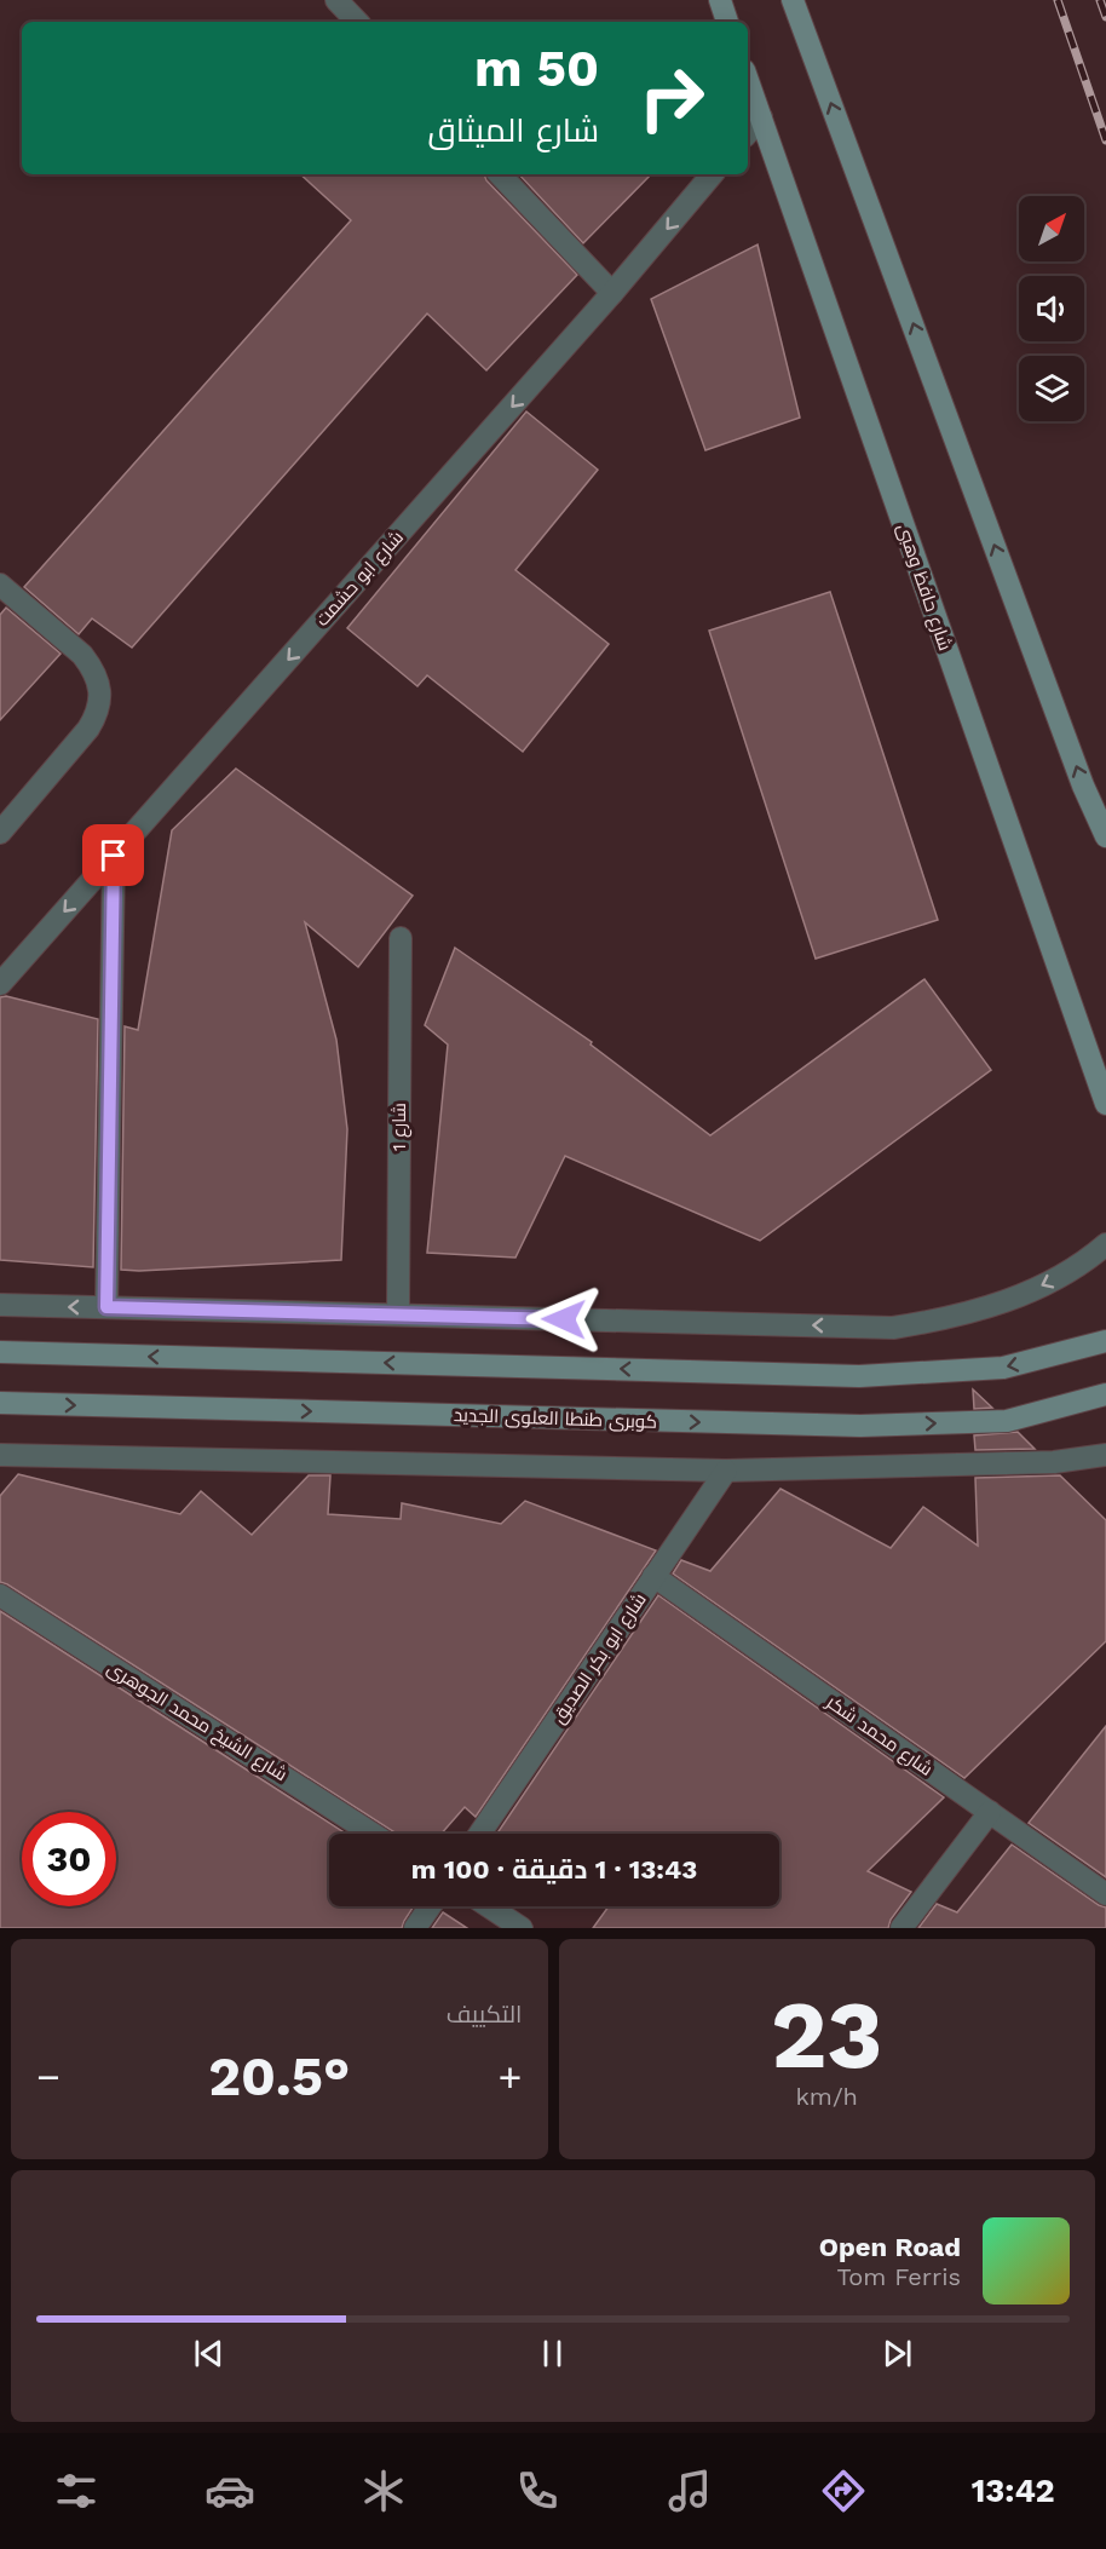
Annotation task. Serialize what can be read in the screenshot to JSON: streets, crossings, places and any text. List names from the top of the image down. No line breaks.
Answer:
{"streets":{"main road":["شارع حافظ وهبى","كوبرى طنطا العلوى الجديد"],"street":["شارع ابو حشمت","شارع 1","شارع ابو بكر الصديق","شارع الشيخ محمد الجوهرى","شارع محمد شكر"]},"crossings":[["شارع ابو بكر الصديق","شارع محمد شكر"]],"one_way":["شارع ابو حشمت"],"north":"top right","page":{"turn":["50 m","شارع الميثاق"],"limit":"30","trip":"13:43 · 1 دقيقة · 100 m","tile":[["23","km/h"],"التكييف"],"heat":["−","20.5°","+"],"song":["Open Road","Tom Ferris"],"tabs":"13:42"}}
